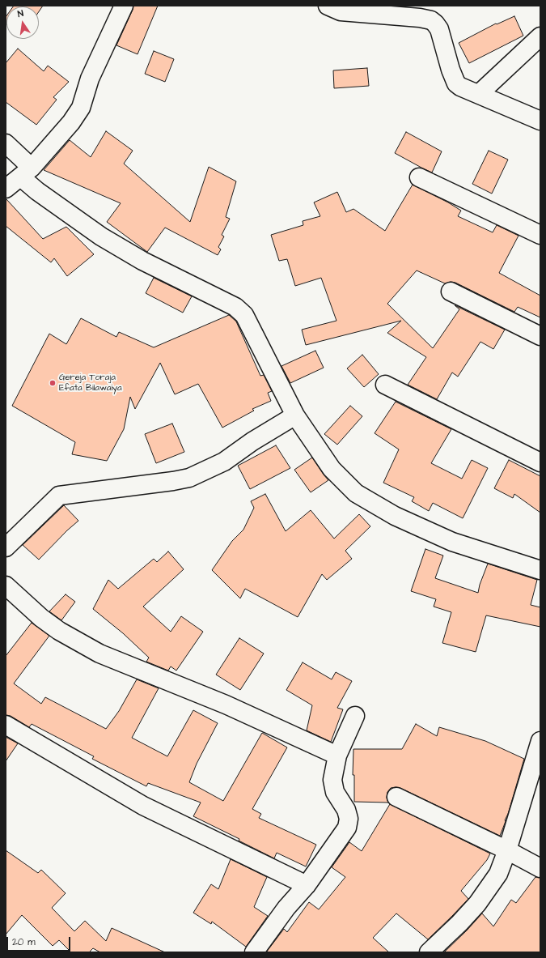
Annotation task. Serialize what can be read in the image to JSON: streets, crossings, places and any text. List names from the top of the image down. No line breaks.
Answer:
{"places":["Gereja Toraja Efata Bilawaiya"],"scale_bar":"20 m","north":"top"}
